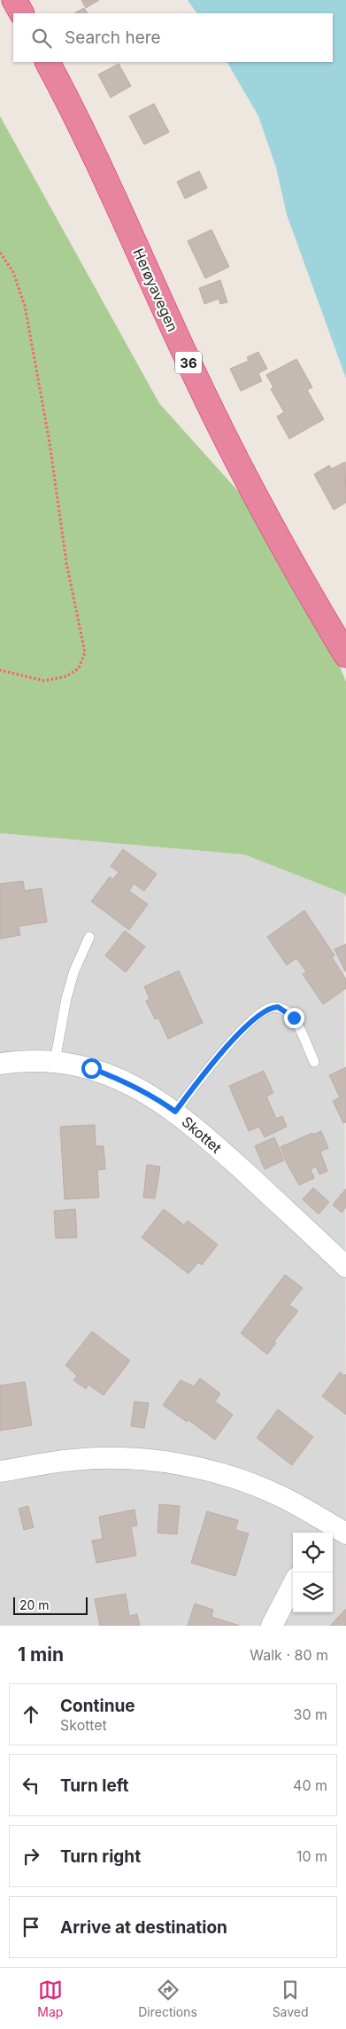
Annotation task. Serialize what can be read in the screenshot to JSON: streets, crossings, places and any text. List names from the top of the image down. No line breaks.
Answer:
{"streets":{"highway":["Herøyavegen","36"],"street":["Skottet"]},"scale_bar":"20 m","page":{"search":"Search here","scale":"20 m","heading":["1 min","Walk · 80 m"],"list":[["Continue","Skottet","30 m"],["Turn left","40 m"],["Turn right","10 m"],"Arrive at destination"],"nav":["Map","Directions","Saved"]}}
